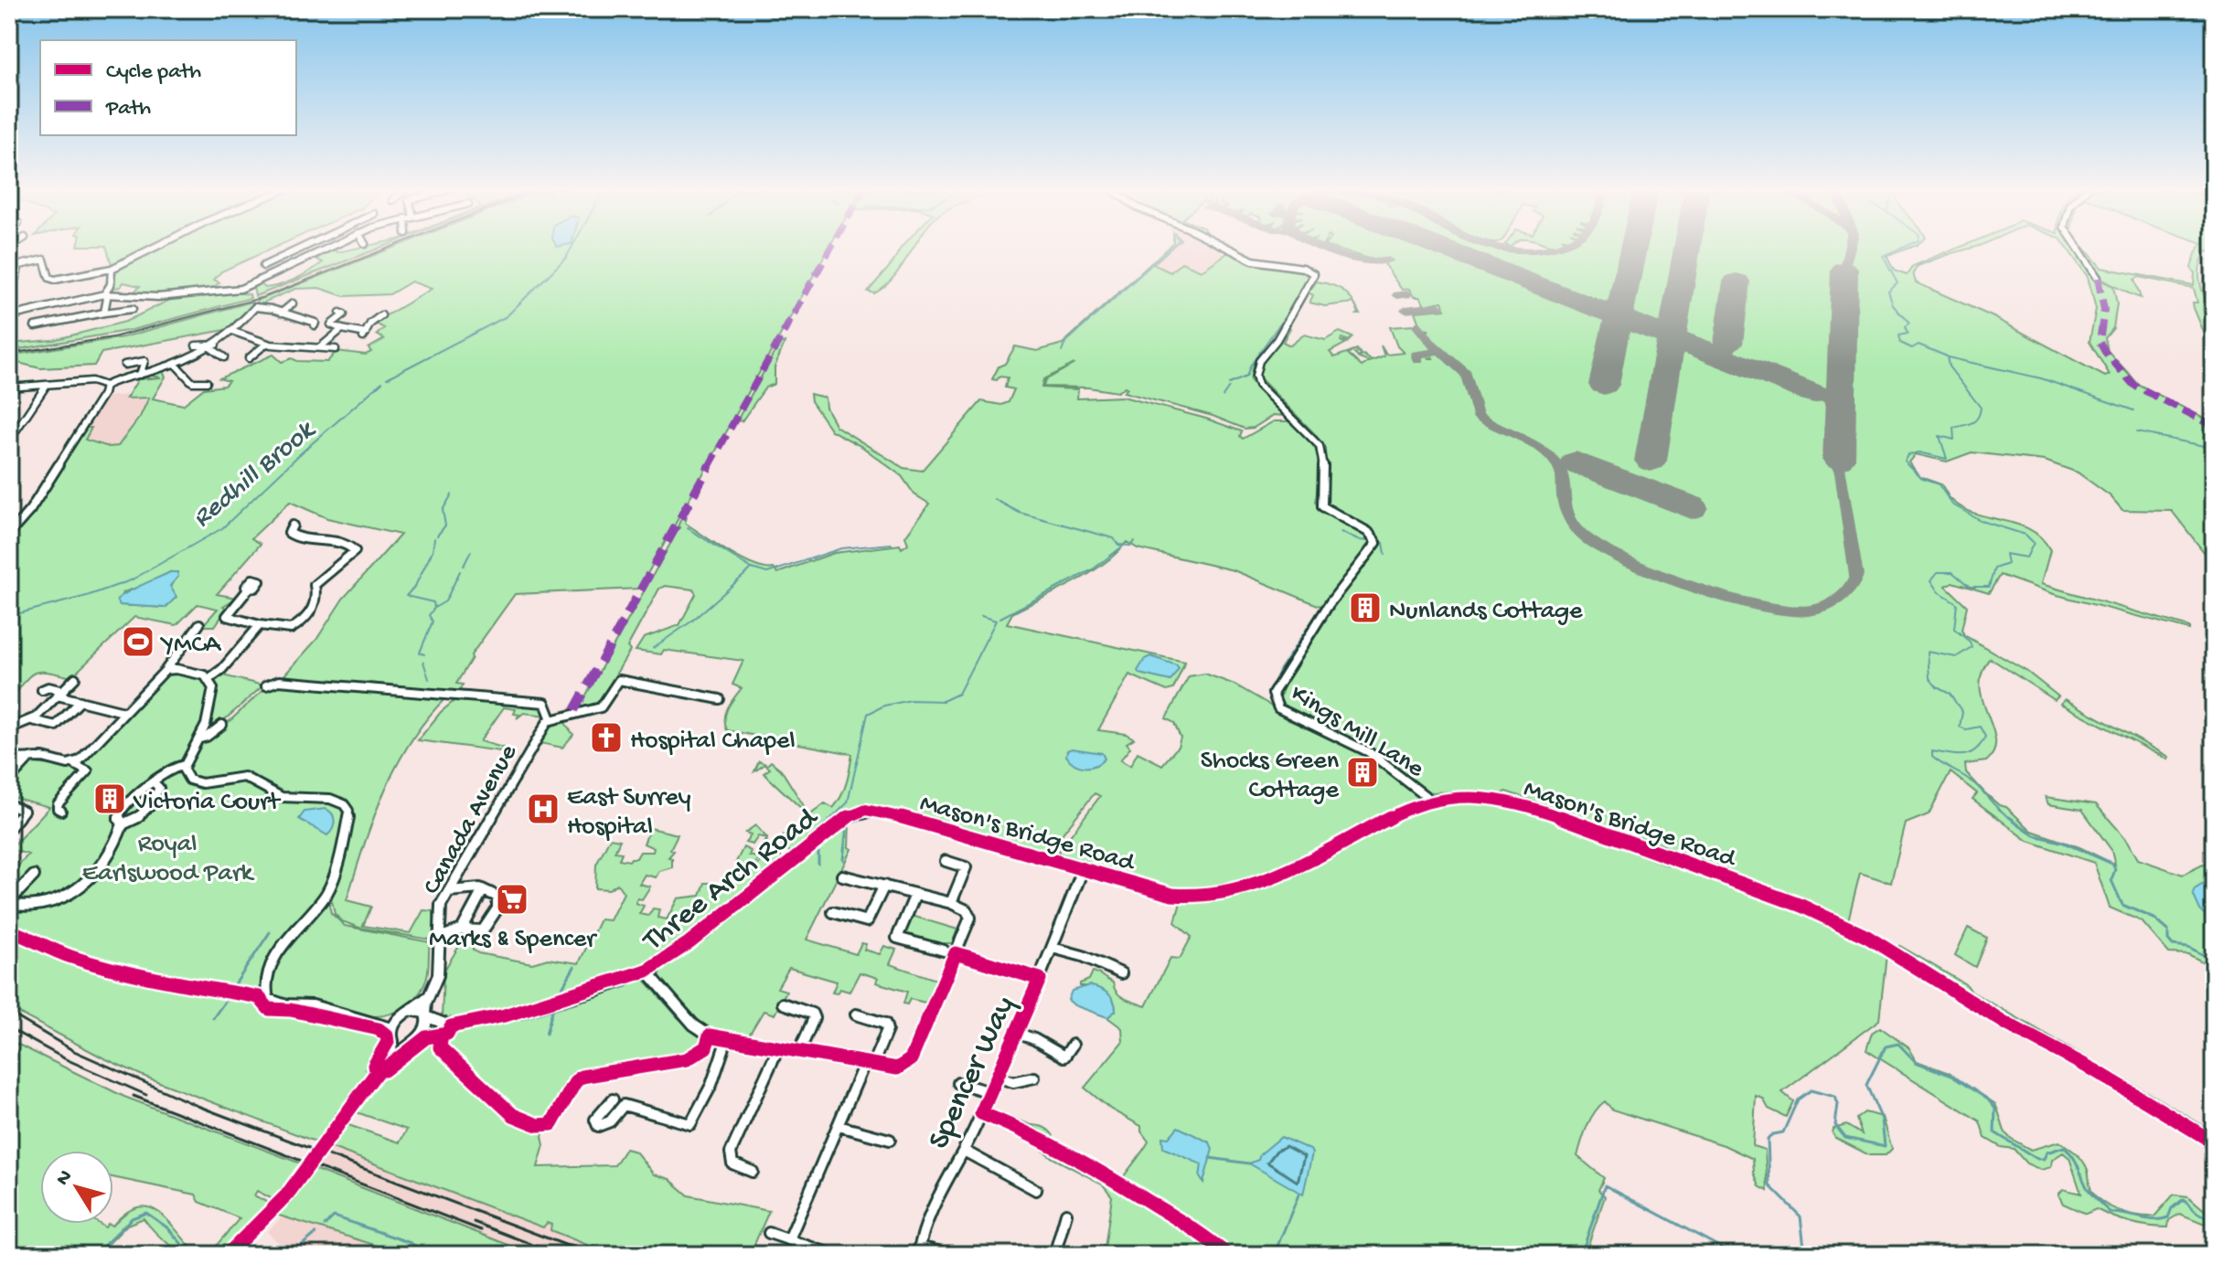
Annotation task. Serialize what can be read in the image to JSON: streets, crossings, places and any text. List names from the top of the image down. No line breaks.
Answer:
{"streets":{"street":["Kings Mill Lane","Canada Avenue","Mason's Bridge Road","Three Arch Road","Spencer Way"]},"crossings":[["Kings Mill Lane","Mason's Bridge Road"],["Canada Avenue","Three Arch Road"],["Mason's Bridge Road","Three Arch Road"],["Mason's Bridge Road","Spencer Way"]],"water":["Redhill Brook"],"parks":["Royal Earlswood Park"],"places":{"building":["Nunlands Cottage","Shocks Green Cottage","Victoria Court"],"sports":["YMCA"],"church":["Hospital Chapel"],"hospital":["East Surrey Hospital"],"supermarket":["Marks & Spencer"]},"legend":["Cycle path","Path"],"north":"top left"}
